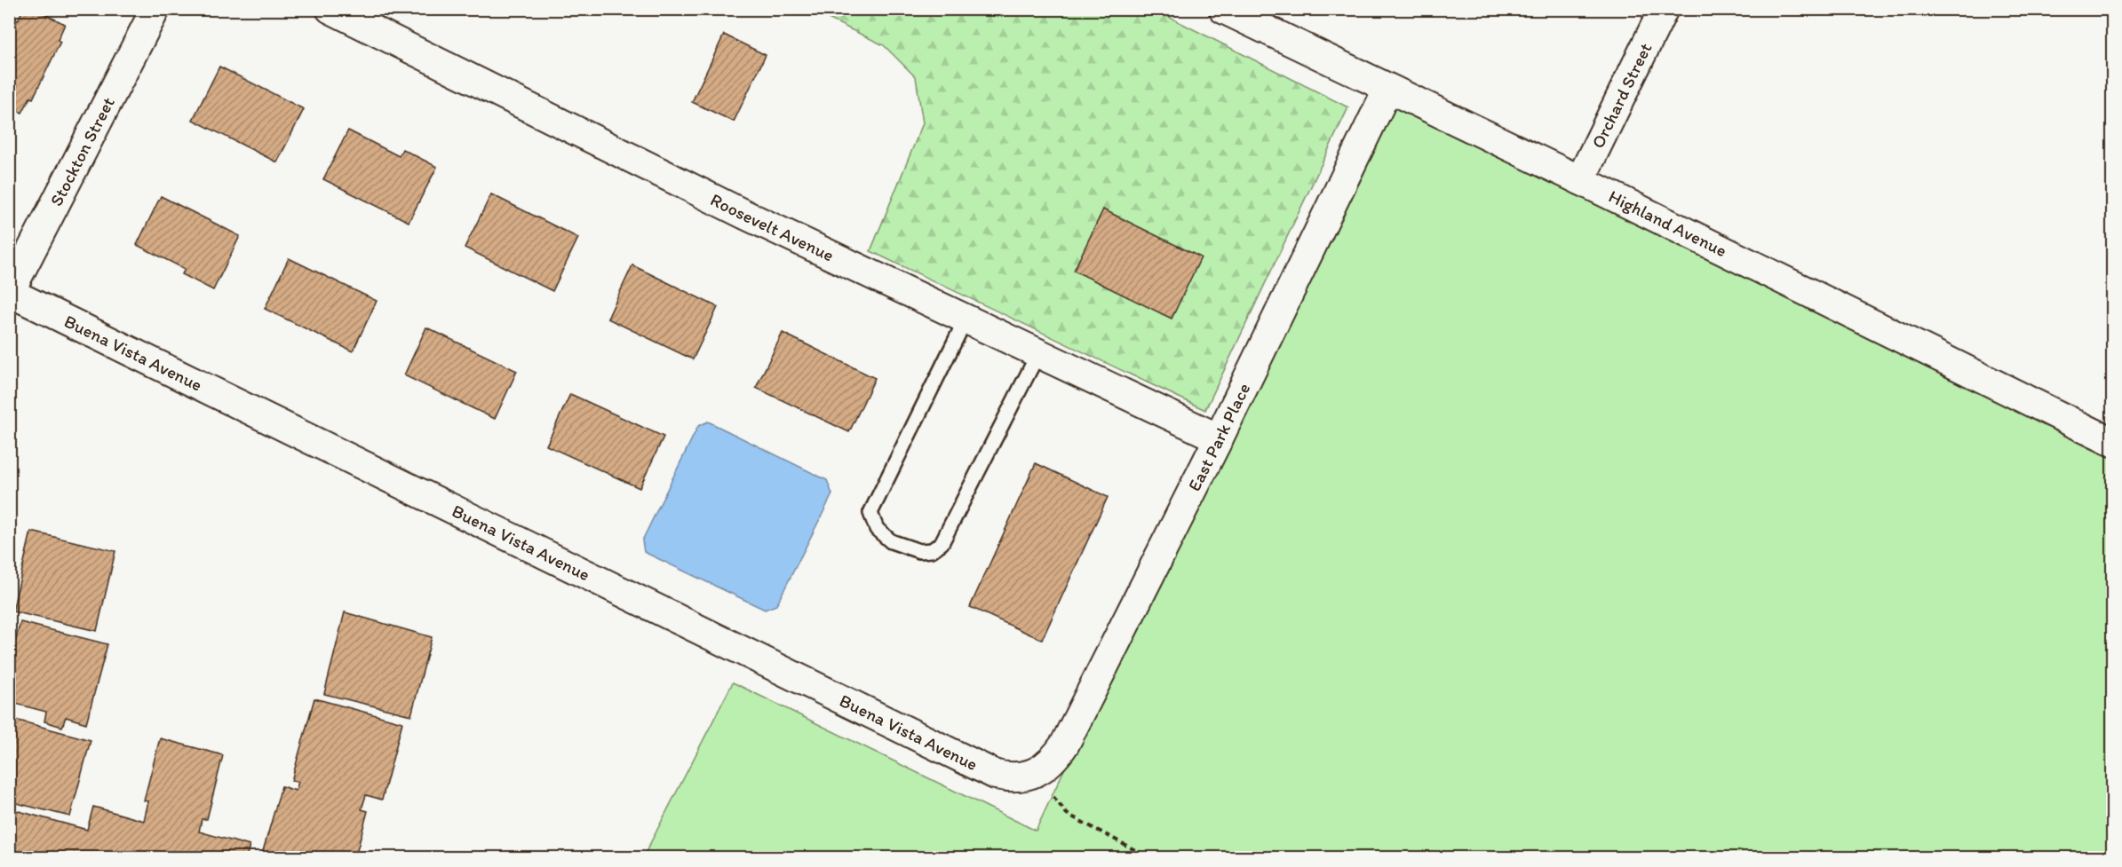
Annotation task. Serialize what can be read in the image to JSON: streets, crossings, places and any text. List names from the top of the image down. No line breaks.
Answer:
{"streets":{"street":["Orchard Street","Stockton Street","Highland Avenue","Roosevelt Avenue","Buena Vista Avenue","East Park Place"]},"crossings":[["Orchard Street","Highland Avenue"],["Stockton Street","Buena Vista Avenue"],["Highland Avenue","East Park Place"],["Roosevelt Avenue","East Park Place"],["Buena Vista Avenue","East Park Place"]]}
